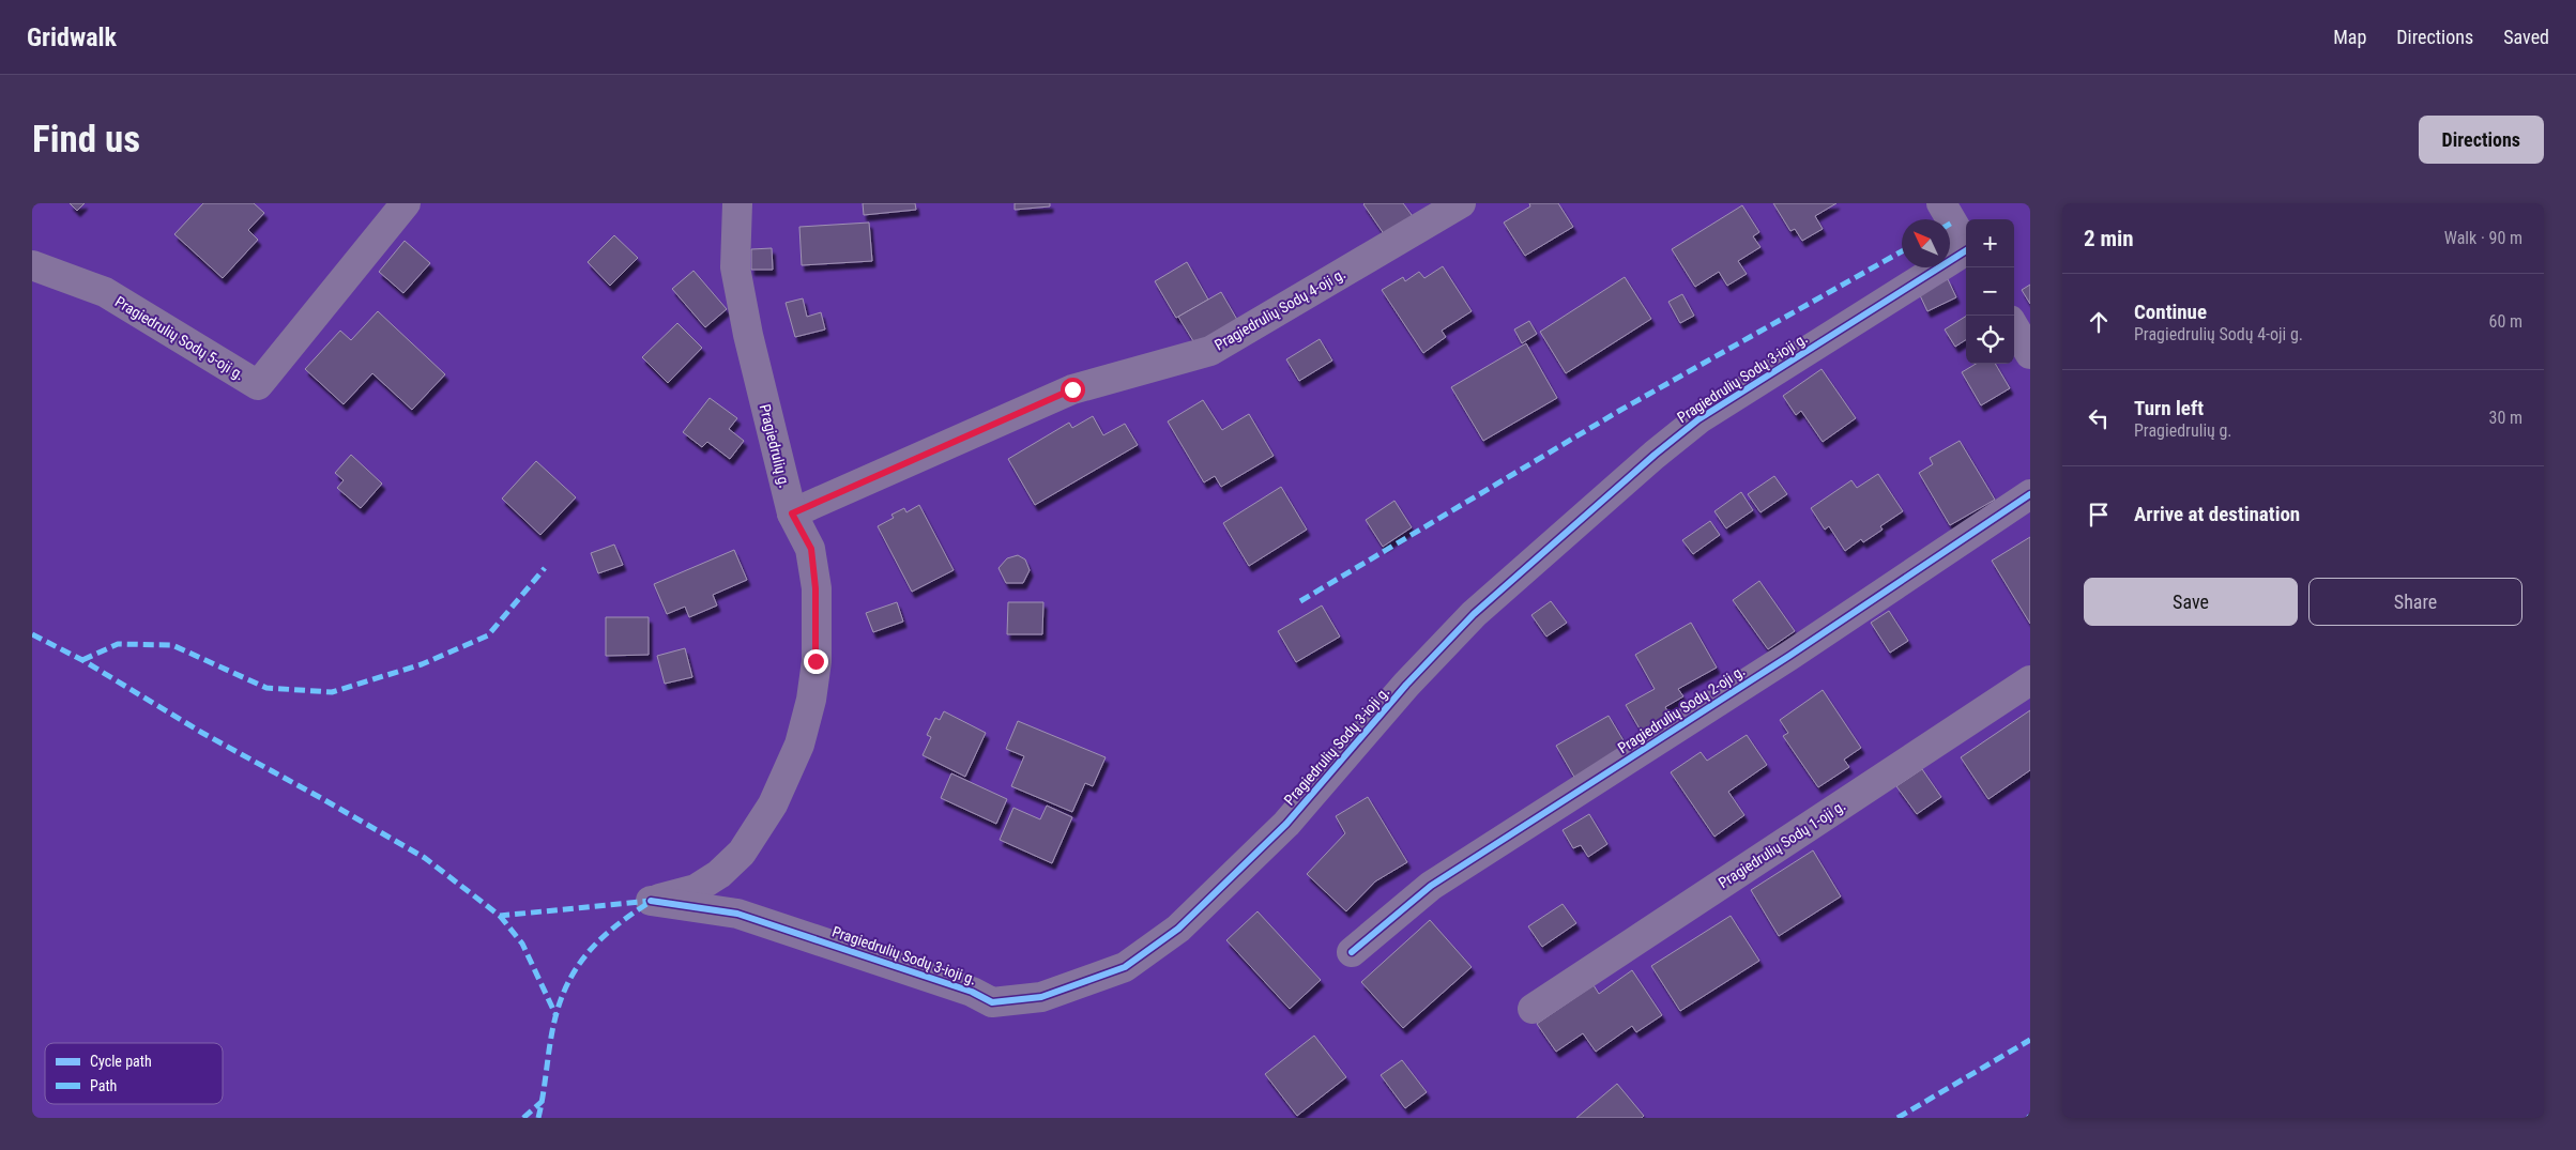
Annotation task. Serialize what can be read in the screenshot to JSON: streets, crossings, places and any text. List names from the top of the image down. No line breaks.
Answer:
{"streets":{"street":["Pragiedrulių Sodų 4-oji g.","Pragiedrulių Sodų 5-oji g.","Pragiedrulių Sodų 3-ioji g.","Pragiedrulių g.","Pragiedrulių Sodų 2-oji g.","Pragiedrulių Sodų 1-oji g."]},"crossings":[["Pragiedrulių Sodų 4-oji g.","Pragiedrulių g."],["Pragiedrulių Sodų 3-ioji g.","Pragiedrulių g."]],"legend":["Cycle path","Path"],"north":"top left","page":{"header":"Gridwalk","nav":["Map","Directions","Saved"],"buttons":["Directions",["Save","Share"]],"title":"Find us","heading":["2 min","Walk · 90 m"],"map_buttons":["+","−"],"list":[["Continue","Pragiedrulių Sodų 4-oji g.","60 m"],["Turn left","Pragiedrulių g.","30 m"],"Arrive at destination"]}}
